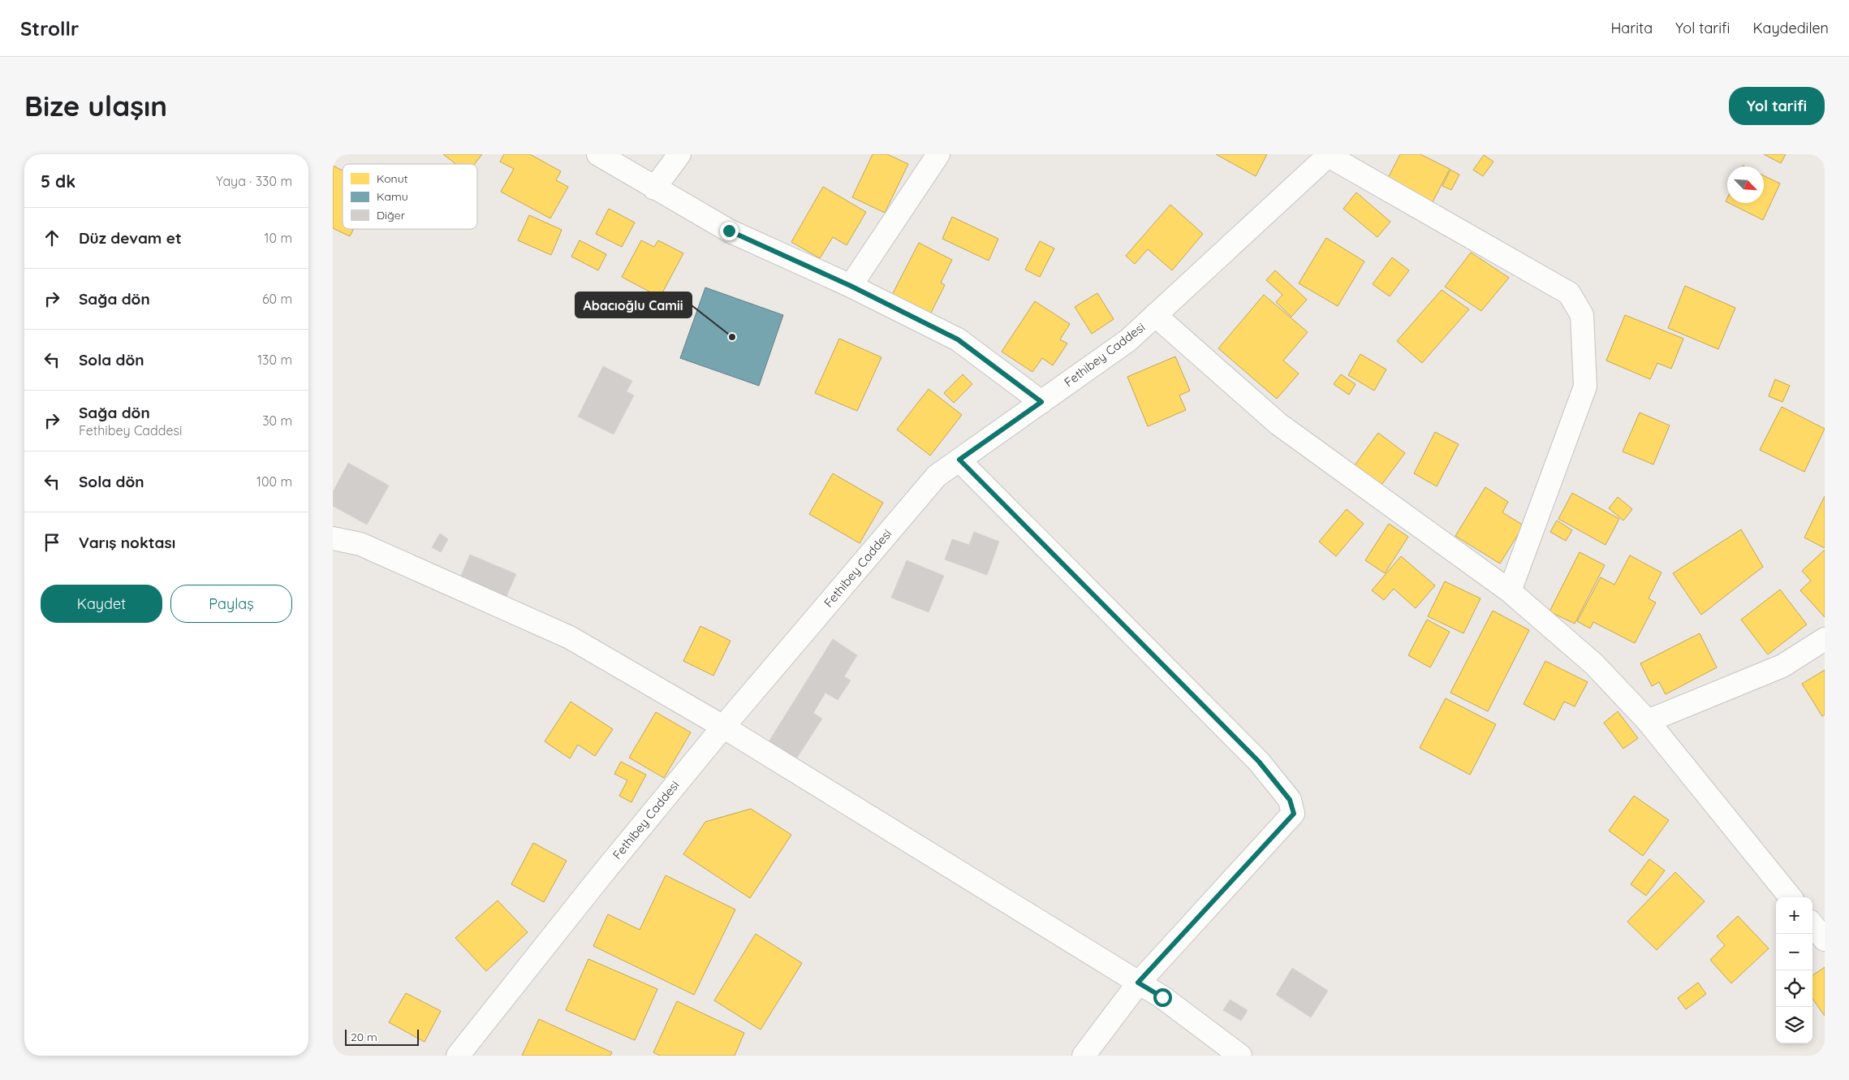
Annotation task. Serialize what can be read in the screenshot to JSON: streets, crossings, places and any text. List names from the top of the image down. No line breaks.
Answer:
{"streets":{"street":["Fethibey Caddesi"]},"places":["Abacıoğlu Camii"],"legend":["Konut","Kamu","Diğer"],"scale_bar":"20 m","north":"bottom right","page":{"header":"Strollr","nav":["Harita","Yol tarifi","Kaydedilen"],"buttons":["Yol tarifi",["Kaydet","Paylaş"]],"title":"Bize ulaşın","heading":["5 dk","Yaya · 330 m"],"list":[["Düz devam et","10 m"],["Sağa dön","60 m"],["Sola dön","130 m"],["Sağa dön","Fethibey Caddesi","30 m"],["Sola dön","100 m"],"Varış noktası"],"map_buttons":["+","−"],"scale":"20 m"}}
